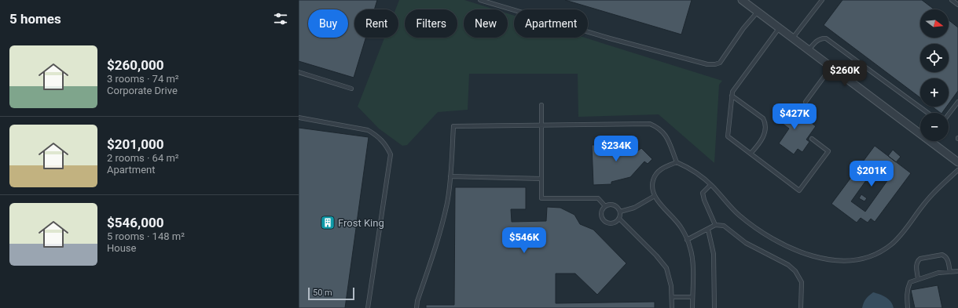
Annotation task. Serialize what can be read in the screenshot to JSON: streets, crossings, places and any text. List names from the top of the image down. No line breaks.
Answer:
{"places":{"building":["Frost King"]},"scale_bar":"50 m","north":"right","page":{"heading":"5 homes","map_buttons":["+","−"],"chip":["Buy","Rent","Filters","New","Apartment"],"list":[{"name":"$260,000","note":"3 rooms · 74 m² · Corporate Drive"},{"name":"$201,000","note":"2 rooms · 64 m² · Apartment"},{"name":"$546,000","note":"5 rooms · 148 m² · House"}],"price":["$260K","$427K","$234K","$201K","$546K"],"scale":"50 m"}}
